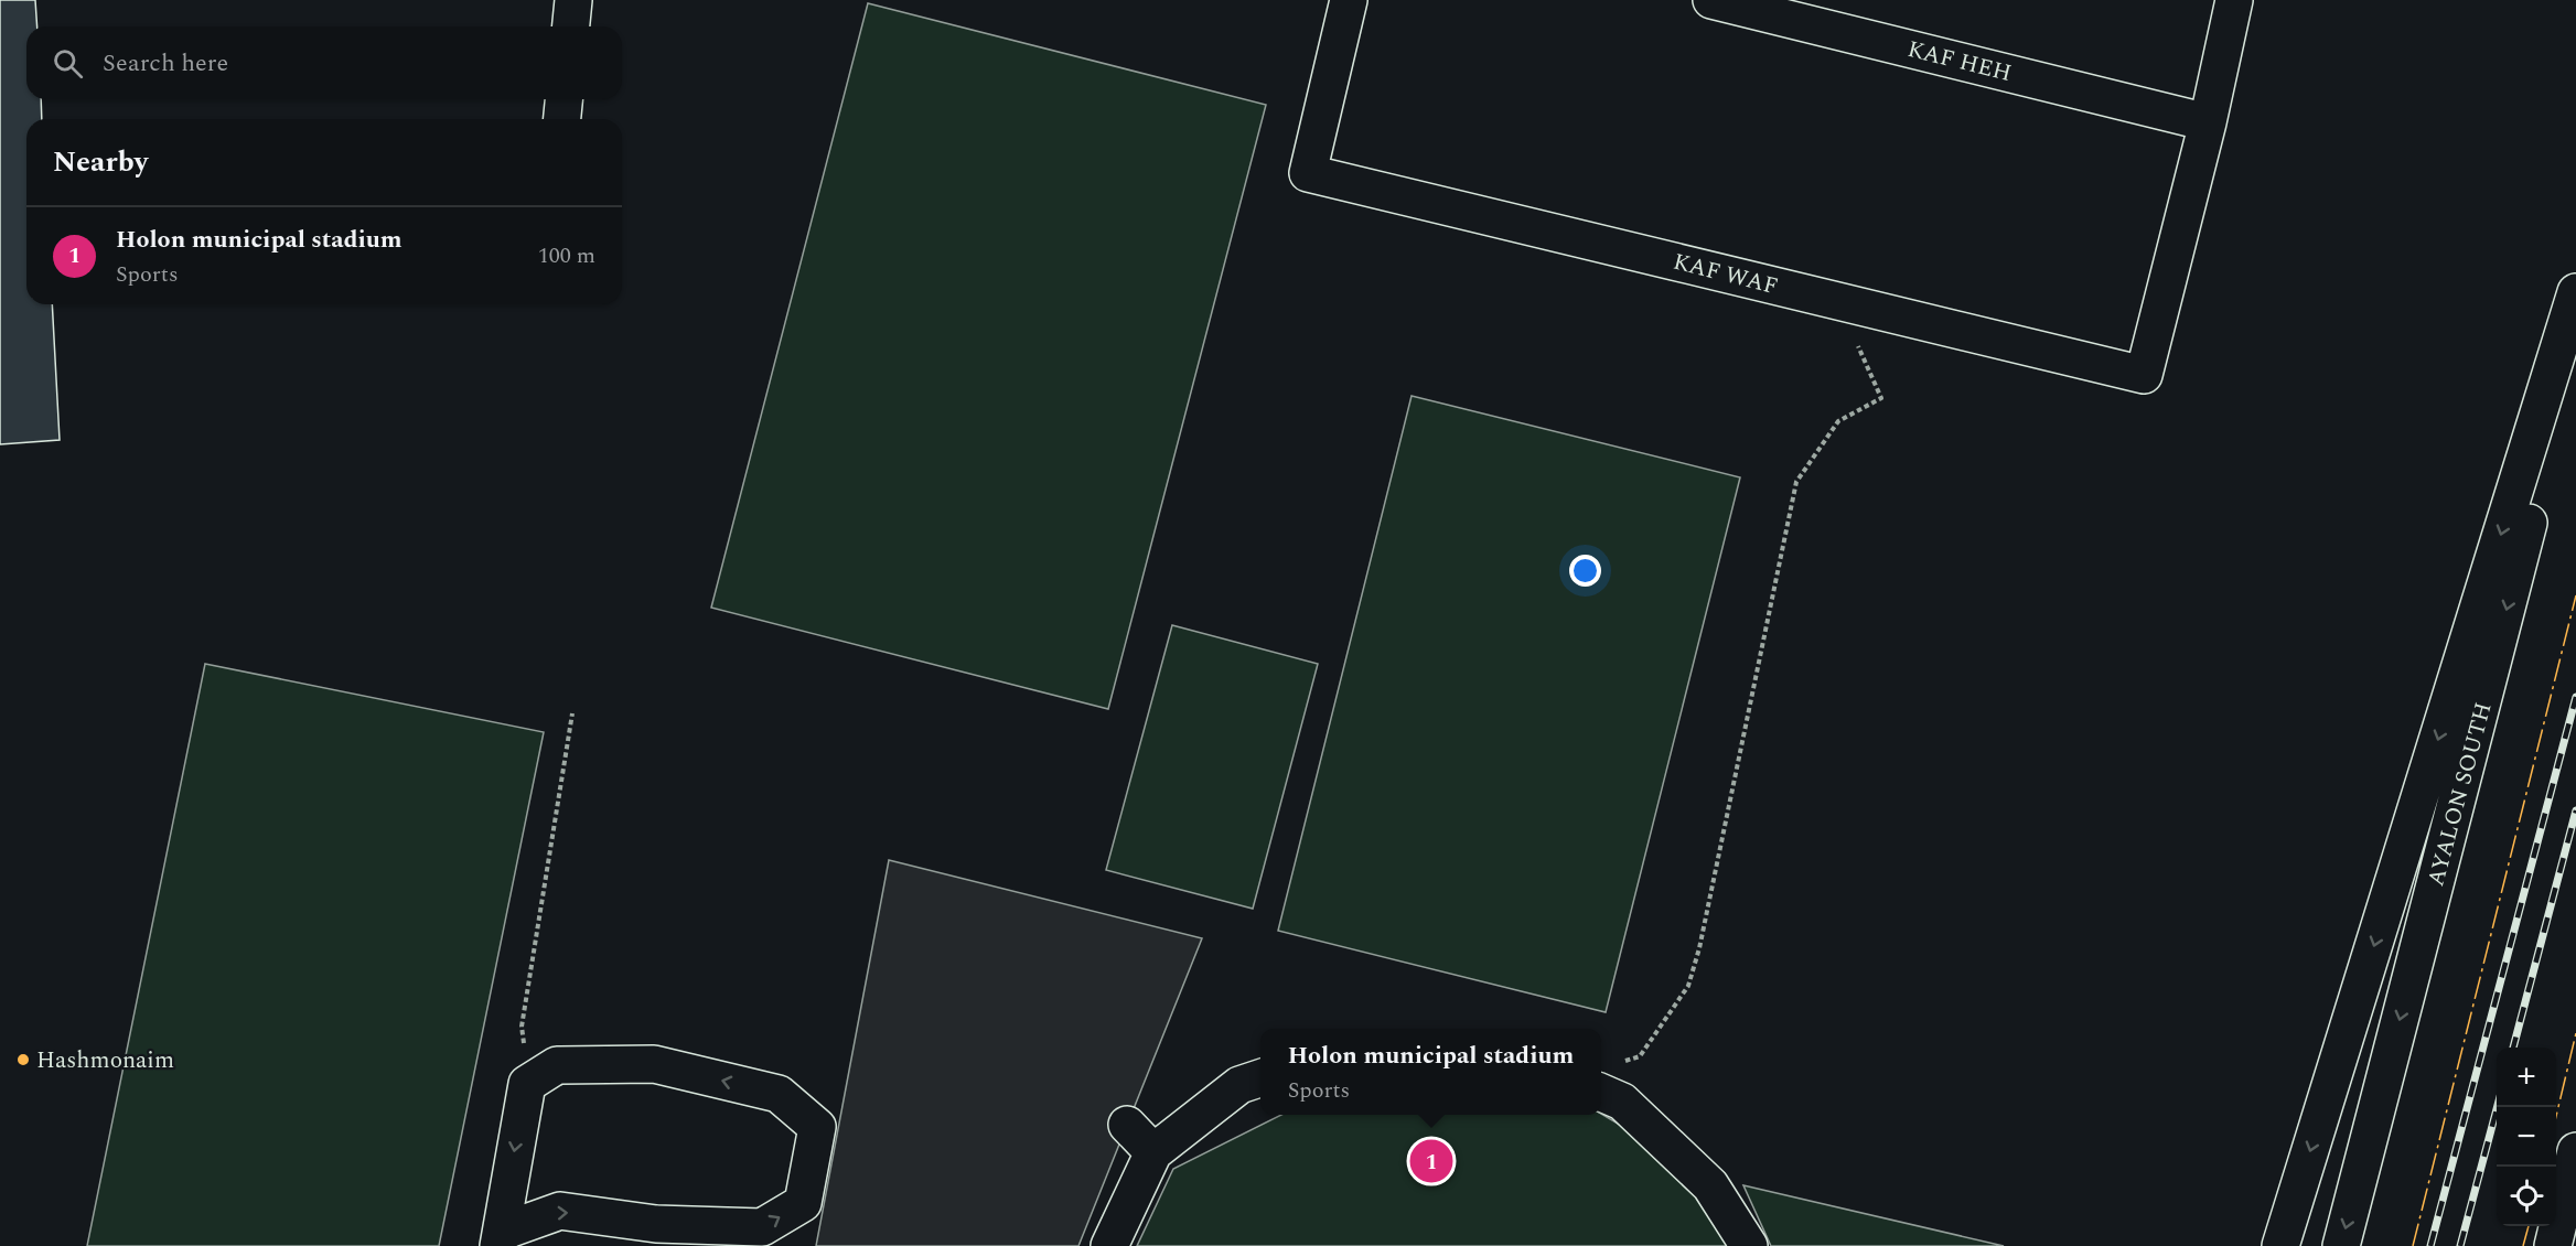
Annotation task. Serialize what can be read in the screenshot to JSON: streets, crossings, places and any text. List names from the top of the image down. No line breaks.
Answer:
{"streets":{"main road":["KAF HEH","KAF WAF","AYALON SOUTH"]},"crossings":[["KAF HEH","KAF WAF"]],"places":["Hashmonaim"],"page":{"search":"Search here","heading":"Nearby","list":[{"mark":"1","name":"Holon municipal stadium","note":"Sports","value":"100 m"}],"popup":["Holon municipal stadium","Sports"],"map_buttons":["+","−"],"pins":"1"}}
